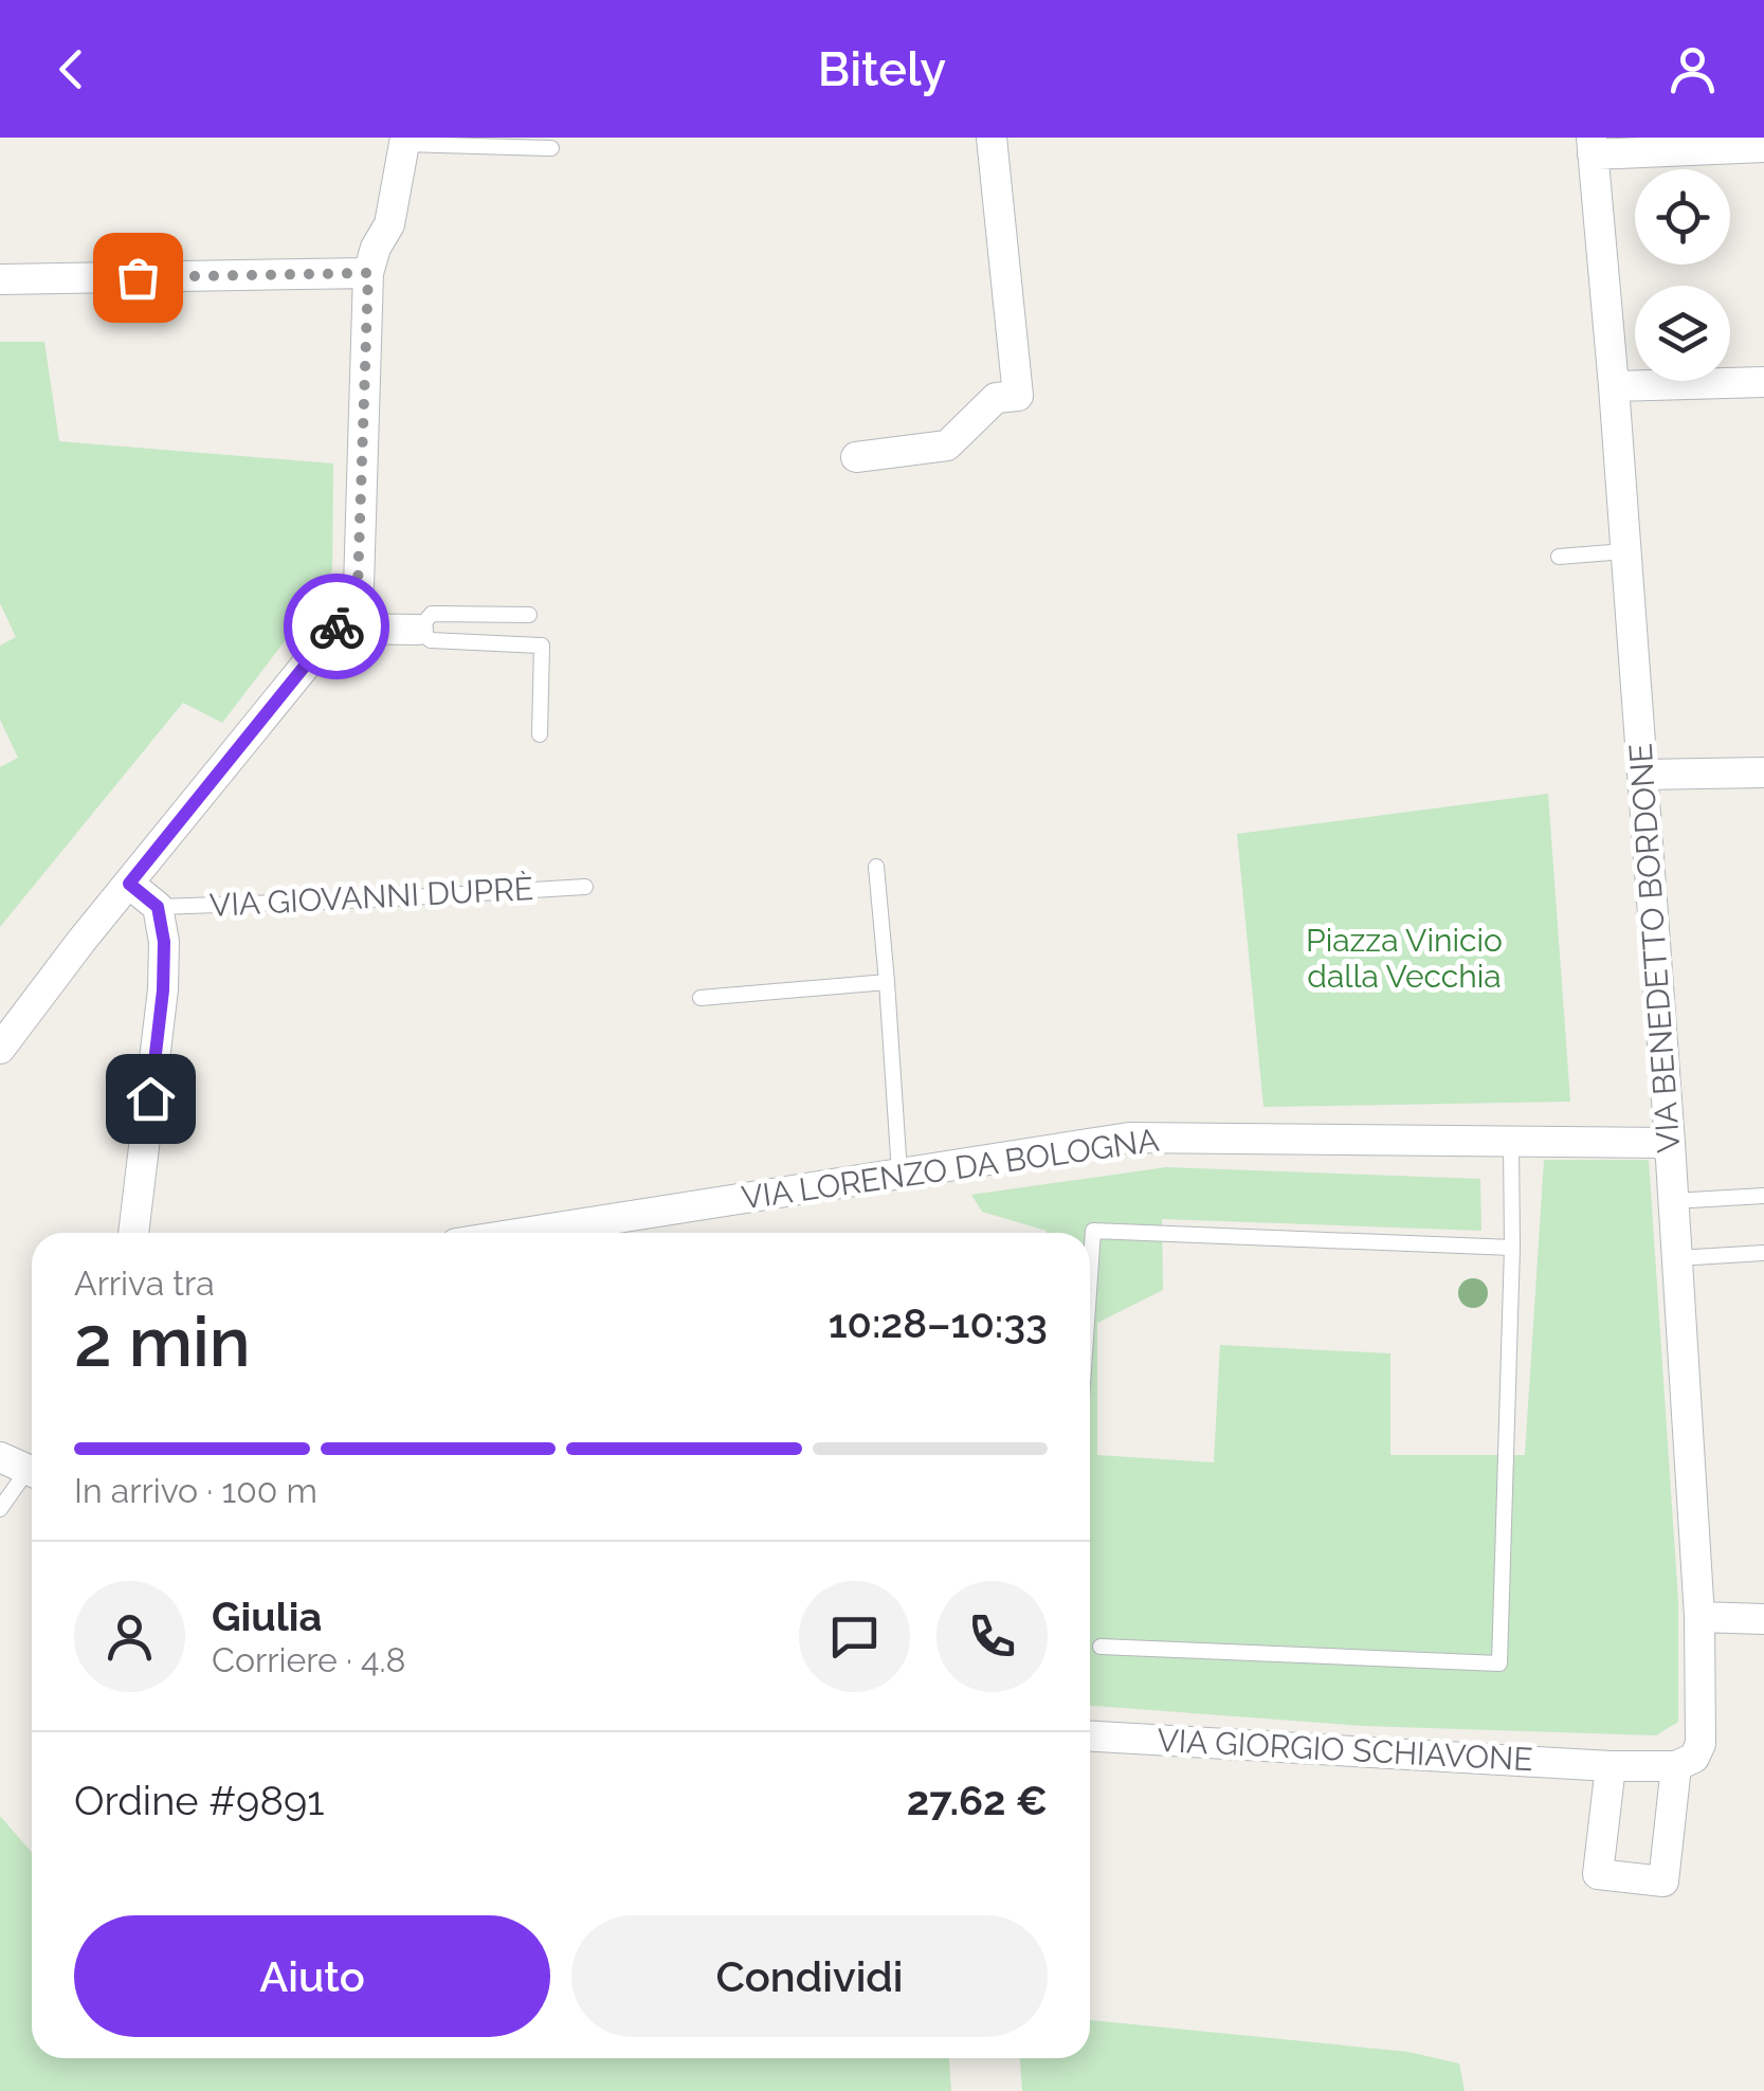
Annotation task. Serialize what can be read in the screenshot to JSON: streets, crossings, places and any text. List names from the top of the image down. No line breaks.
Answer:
{"streets":{"street":["VIA BENEDETTO BORDONE","VIA LORENZO DA BOLOGNA","VIA GIORGIO SCHIAVONE"],"lane":["VIA GIOVANNI DUPRÈ"]},"crossings":[["VIA BENEDETTO BORDONE","VIA LORENZO DA BOLOGNA"],["VIA BENEDETTO BORDONE","VIA GIORGIO SCHIAVONE"]],"parks":["Piazza Vinicio dalla Vecchia"],"page":{"header":"Bitely","heading":["2 min","Arriva tra","10:28–10:33"],"panel":["Giulia","Corriere · 4.8","Ordine #9891","27.62 €"],"bar":"In arrivo · 100 m","buttons":["Aiuto","Condividi"]}}
